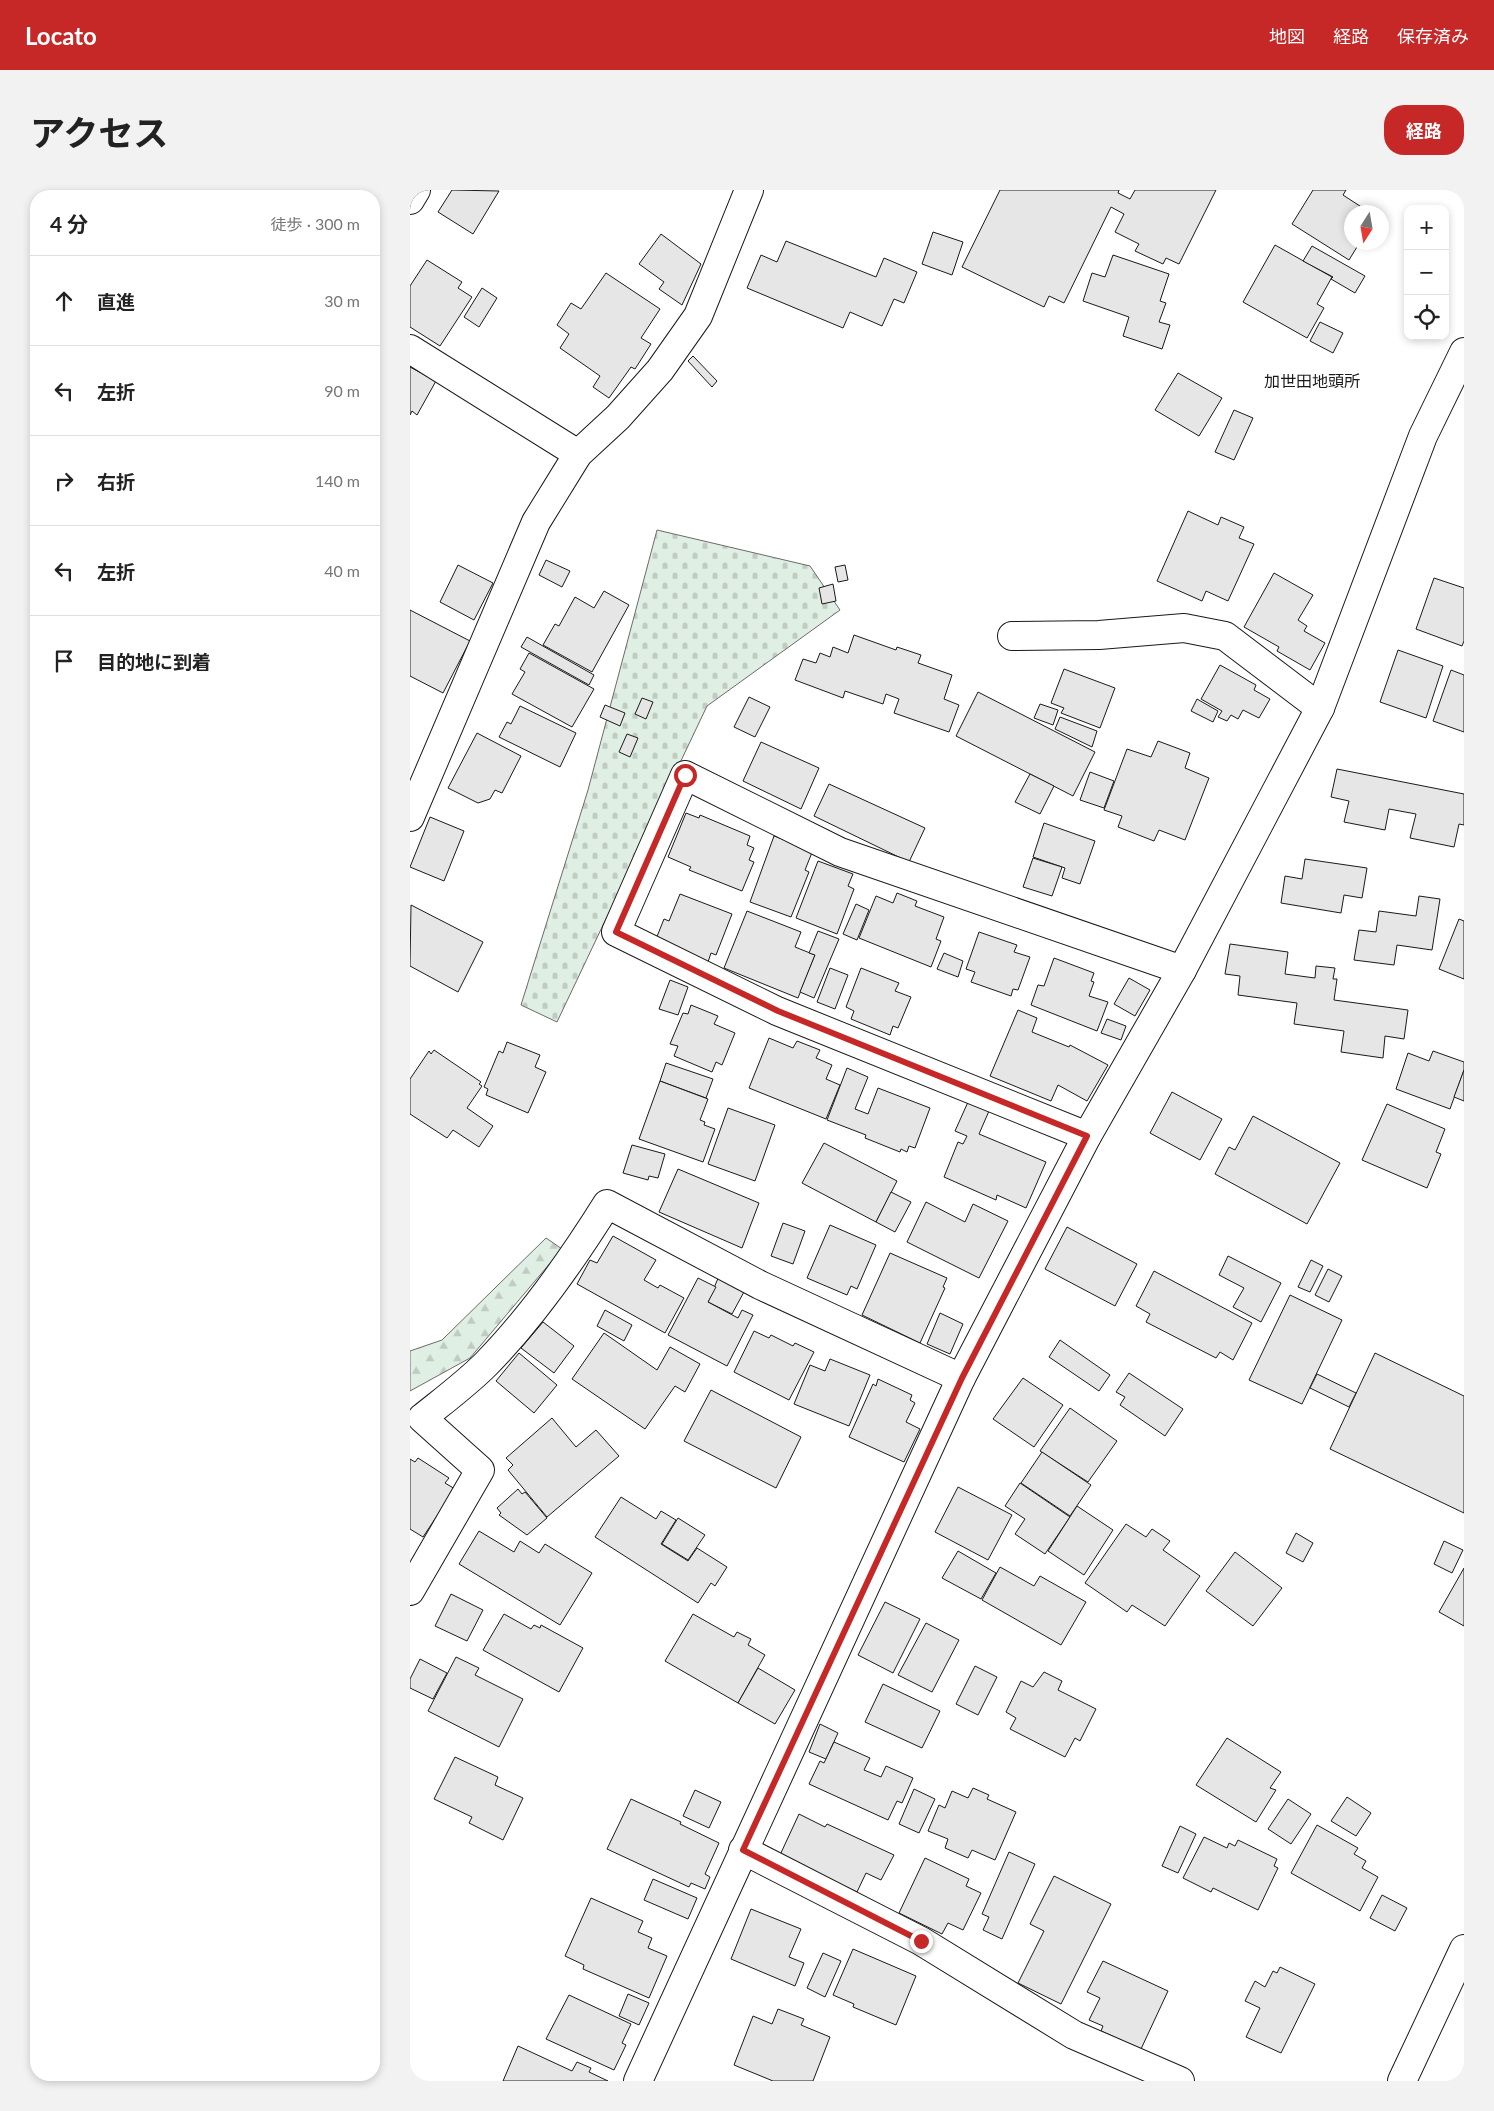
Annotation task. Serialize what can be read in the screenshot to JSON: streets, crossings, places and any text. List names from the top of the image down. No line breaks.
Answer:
{"districts":["加世田地頭所"],"north":"bottom","page":{"header":"Locato","nav":["地図","経路","保存済み"],"title":"アクセス","buttons":"経路","heading":["4 分","徒歩 · 300 m"],"map_buttons":["+","−"],"list":[["直進","30 m"],["左折","90 m"],["右折","140 m"],["左折","40 m"],"目的地に到着"]}}
